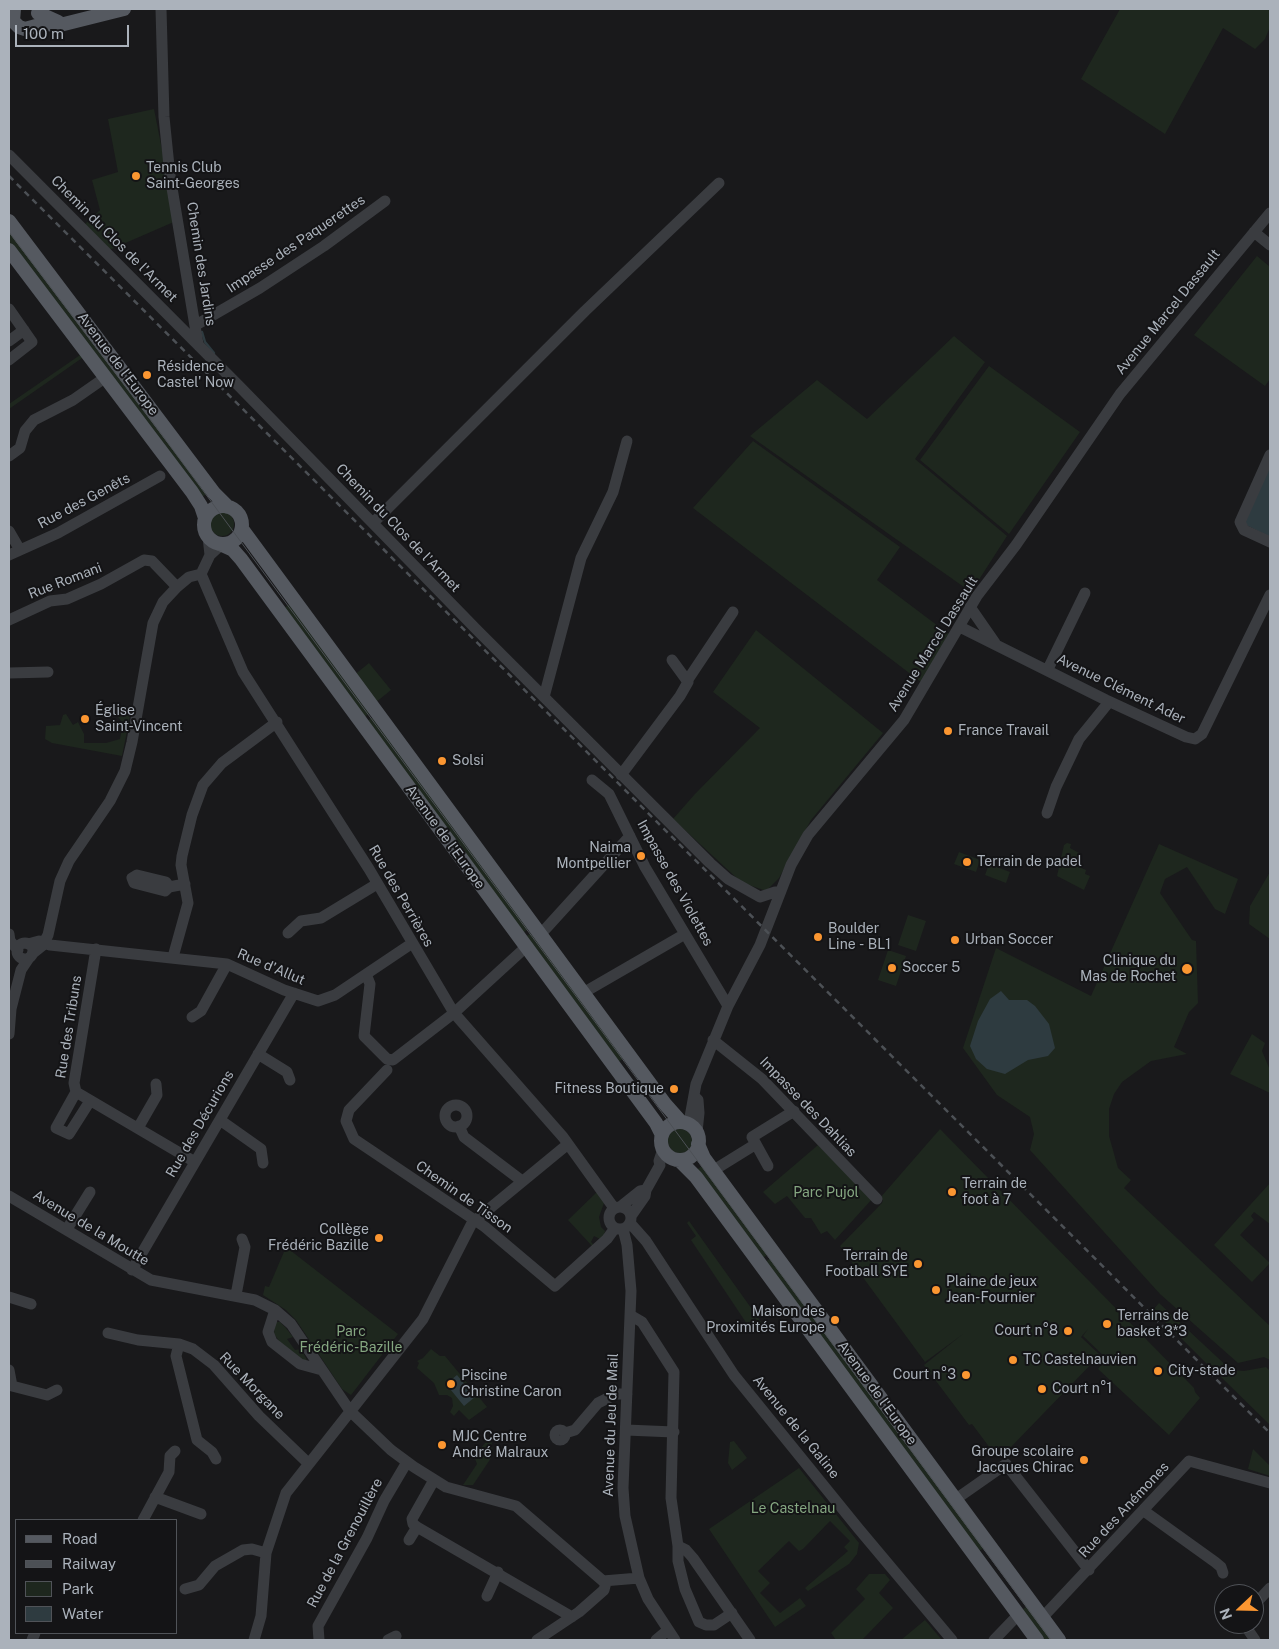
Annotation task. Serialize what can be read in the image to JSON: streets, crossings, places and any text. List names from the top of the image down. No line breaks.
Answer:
{"streets":{"main road":["Avenue de l'Europe"],"street":["Chemin du Clos de l'Armet","Impasse des Paquerettes","Chemin des Jardins","Avenue Marcel Dassault","Rue des Genêts","Rue Romani","Avenue Clément Ader","Impasse des Violettes","Rue des Perrières","Rue d'Allut","Rue des Tribuns","Impasse des Dahlias","Rue des Décurions","Chemin de Tisson","Avenue de la Moutte","Rue Morgane","Avenue du Jeu de Mail","Avenue de la Galine","Rue des Anémones","Rue de la Grenouillère"]},"crossings":[["Chemin du Clos de l'Armet","Chemin des Jardins"],["Chemin du Clos de l'Armet","Avenue Marcel Dassault"],["Impasse des Paquerettes","Chemin des Jardins"],["Avenue Marcel Dassault","Avenue de l'Europe"],["Avenue Marcel Dassault","Avenue Clément Ader"],["Avenue Marcel Dassault","Impasse des Violettes"],["Avenue Marcel Dassault","Impasse des Dahlias"],["Avenue de l'Europe","Rue des Anémones"],["Rue des Perrières","Rue d'Allut"],["Rue des Perrières","Avenue du Jeu de Mail"],["Rue d'Allut","Rue des Tribuns"],["Rue d'Allut","Rue des Décurions"],["Rue des Tribuns","Rue des Décurions"],["Rue des Décurions","Avenue de la Moutte"],["Chemin de Tisson","Avenue du Jeu de Mail"],["Chemin de Tisson","Avenue de la Galine"],["Avenue de la Moutte","Rue de la Grenouillère"],["Avenue du Jeu de Mail","Avenue de la Galine"]],"parks":["Parc Pujol","Parc Frédéric-Bazille","Le Castelnau"],"places":["Tennis Club Saint-Georges","Résidence Castel' Now","Église Saint-Vincent","France Travail","Solsi","Naima Montpellier","Terrain de padel","Boulder Line - BL1","Urban Soccer","Soccer 5","Clinique du Mas de Rochet","Fitness Boutique","Terrain de foot à 7","Collège Frédéric Bazille","Terrain de Football SYE","Plaine de jeux Jean-Fournier","Maison des Proximités Europe","Terrains de basket 3*3","Court n°8","TC Castelnauvien","City-stade","Court n°3","Piscine Christine Caron","Court n°1","MJC Centre André Malraux","Groupe scolaire Jacques Chirac"],"legend":["Road","Railway","Park","Water"],"scale_bar":"100 m","north":"left"}
